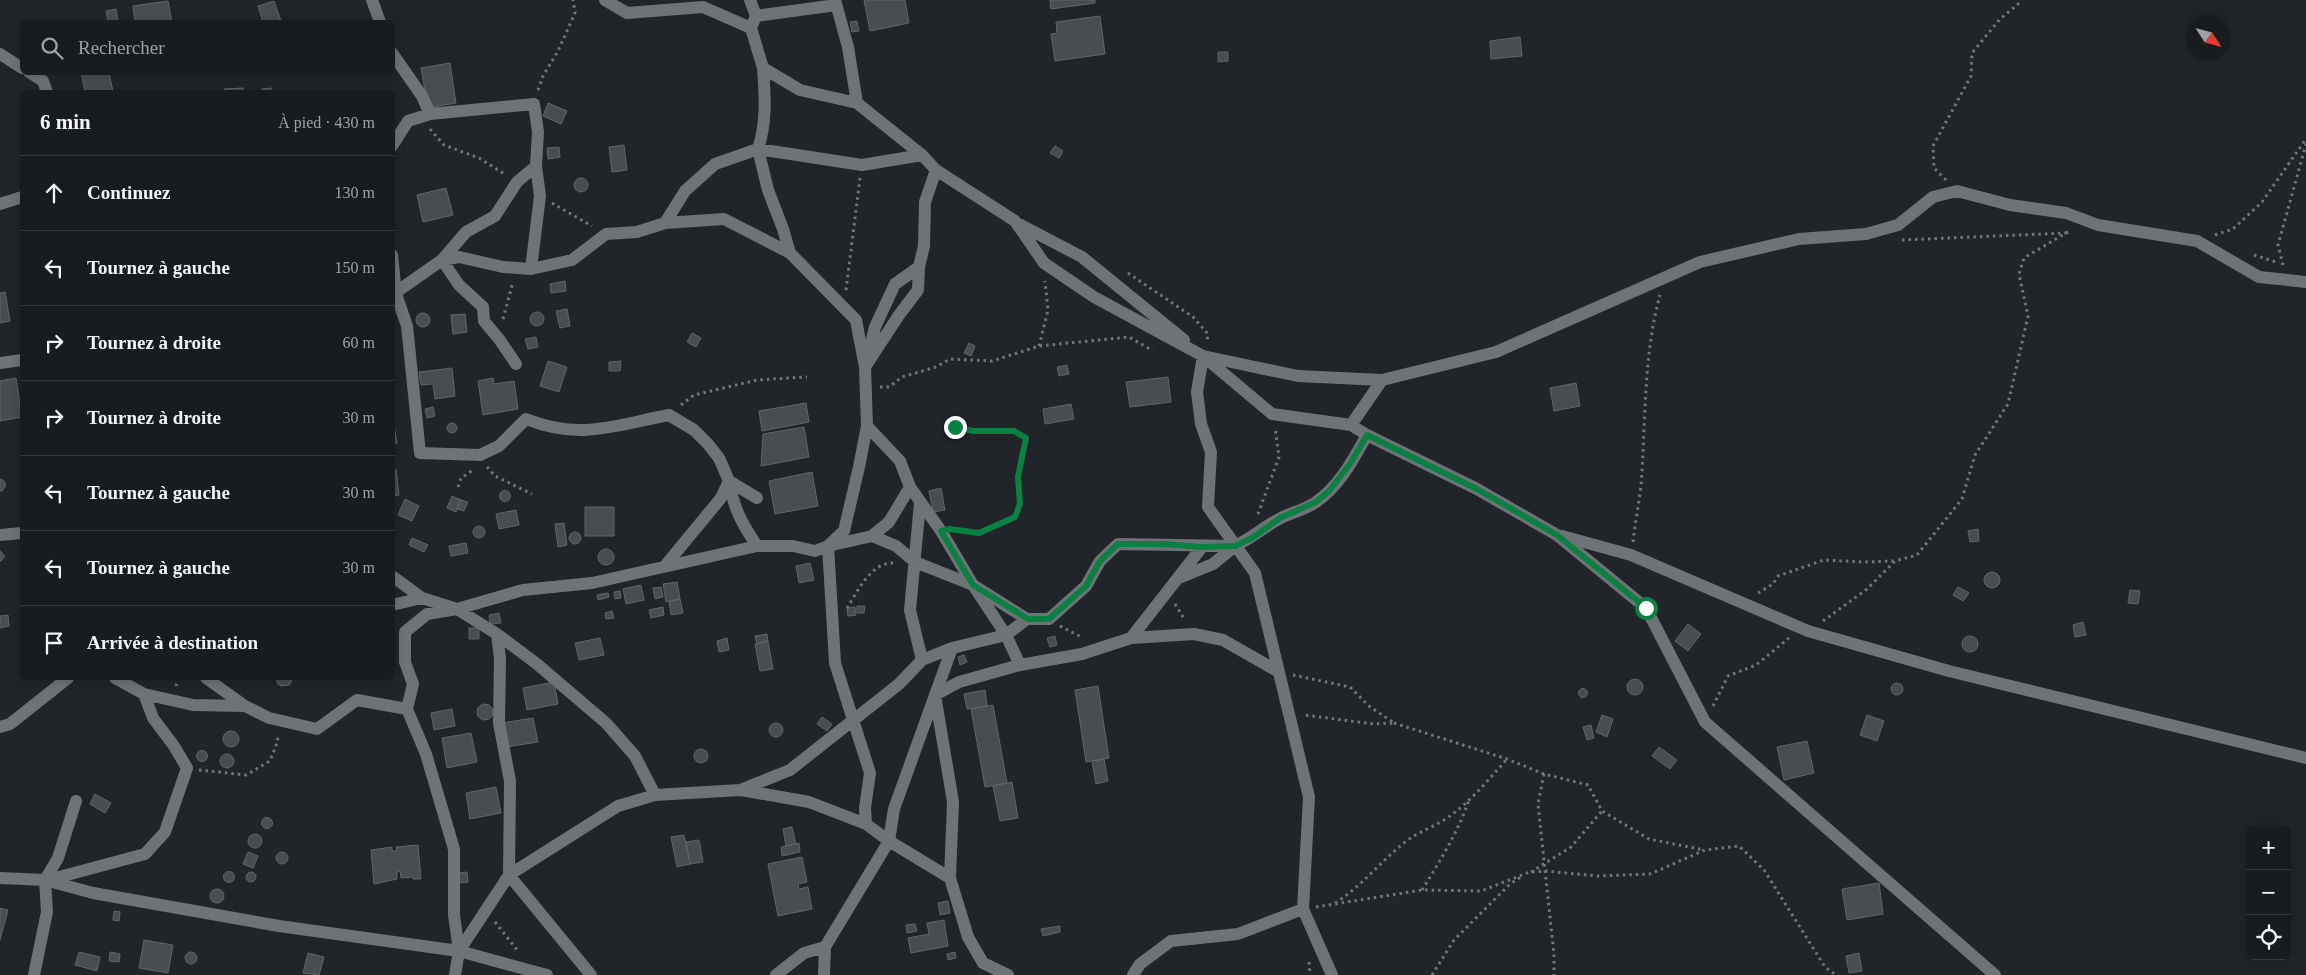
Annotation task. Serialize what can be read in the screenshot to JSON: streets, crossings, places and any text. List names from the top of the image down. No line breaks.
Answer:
{"north":"bottom right","page":{"search":"Rechercher","heading":["6 min","À pied · 430 m"],"list":[["Continuez","130 m"],["Tournez à gauche","150 m"],["Tournez à droite","60 m"],["Tournez à droite","30 m"],["Tournez à gauche","30 m"],["Tournez à gauche","30 m"],"Arrivée à destination"],"map_buttons":["+","−"]}}
